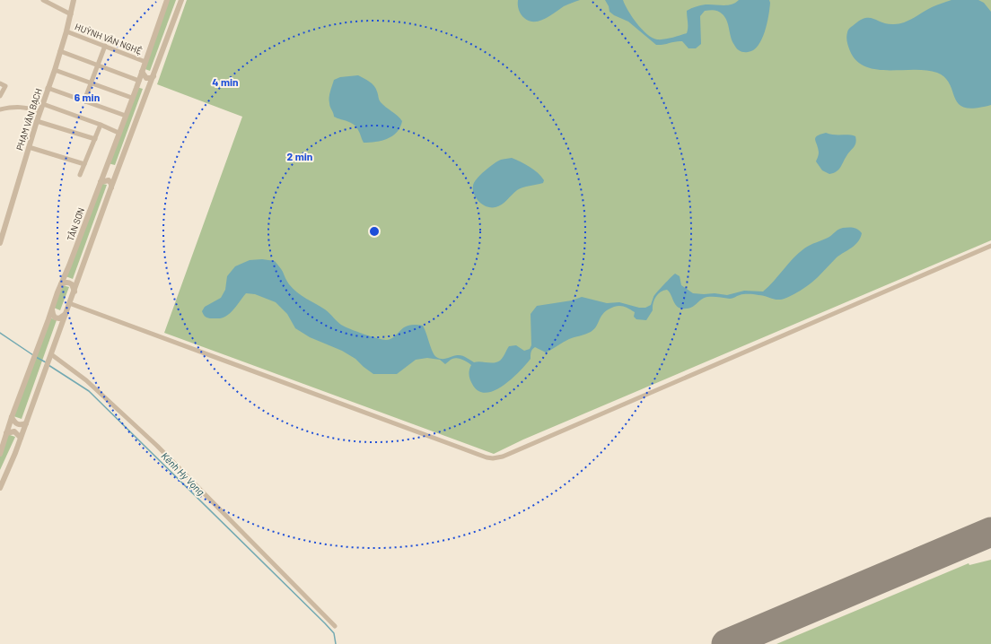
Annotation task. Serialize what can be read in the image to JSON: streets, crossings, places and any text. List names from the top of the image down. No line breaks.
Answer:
{"streets":{"street":["HUỲNH VĂN NGHỆ","PHẠM VĂN BẠCH","TÂN SƠN"]},"crossings":[["HUỲNH VĂN NGHỆ","PHẠM VĂN BẠCH"],["HUỲNH VĂN NGHỆ","TÂN SƠN"]],"water":["Kênh Hy Vọng"],"rings":["4 min","6 min","2 min"]}
